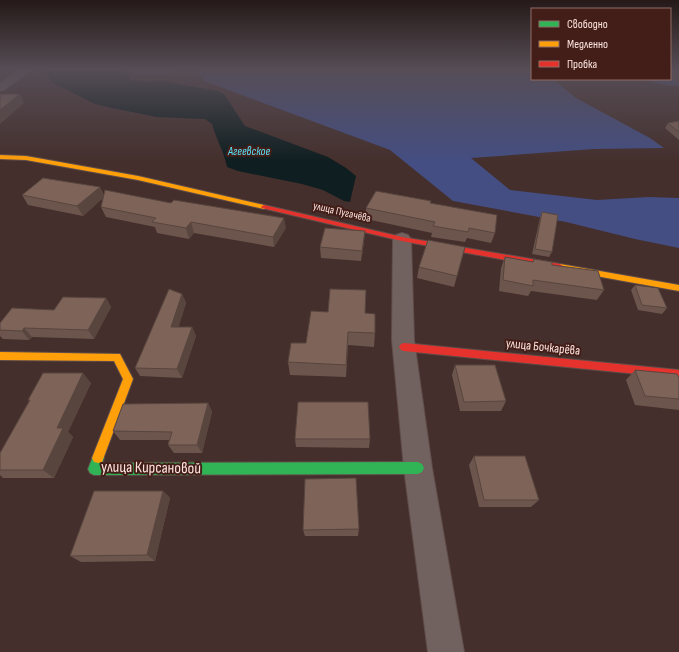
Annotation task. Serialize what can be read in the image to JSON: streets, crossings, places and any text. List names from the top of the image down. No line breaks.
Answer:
{"streets":{"street":["улица Пугачёва","улица Бочкарёва","улица Кирсановой"]},"water":["Агеевское"],"legend":["Свободно","Медленно","Пробка"]}
